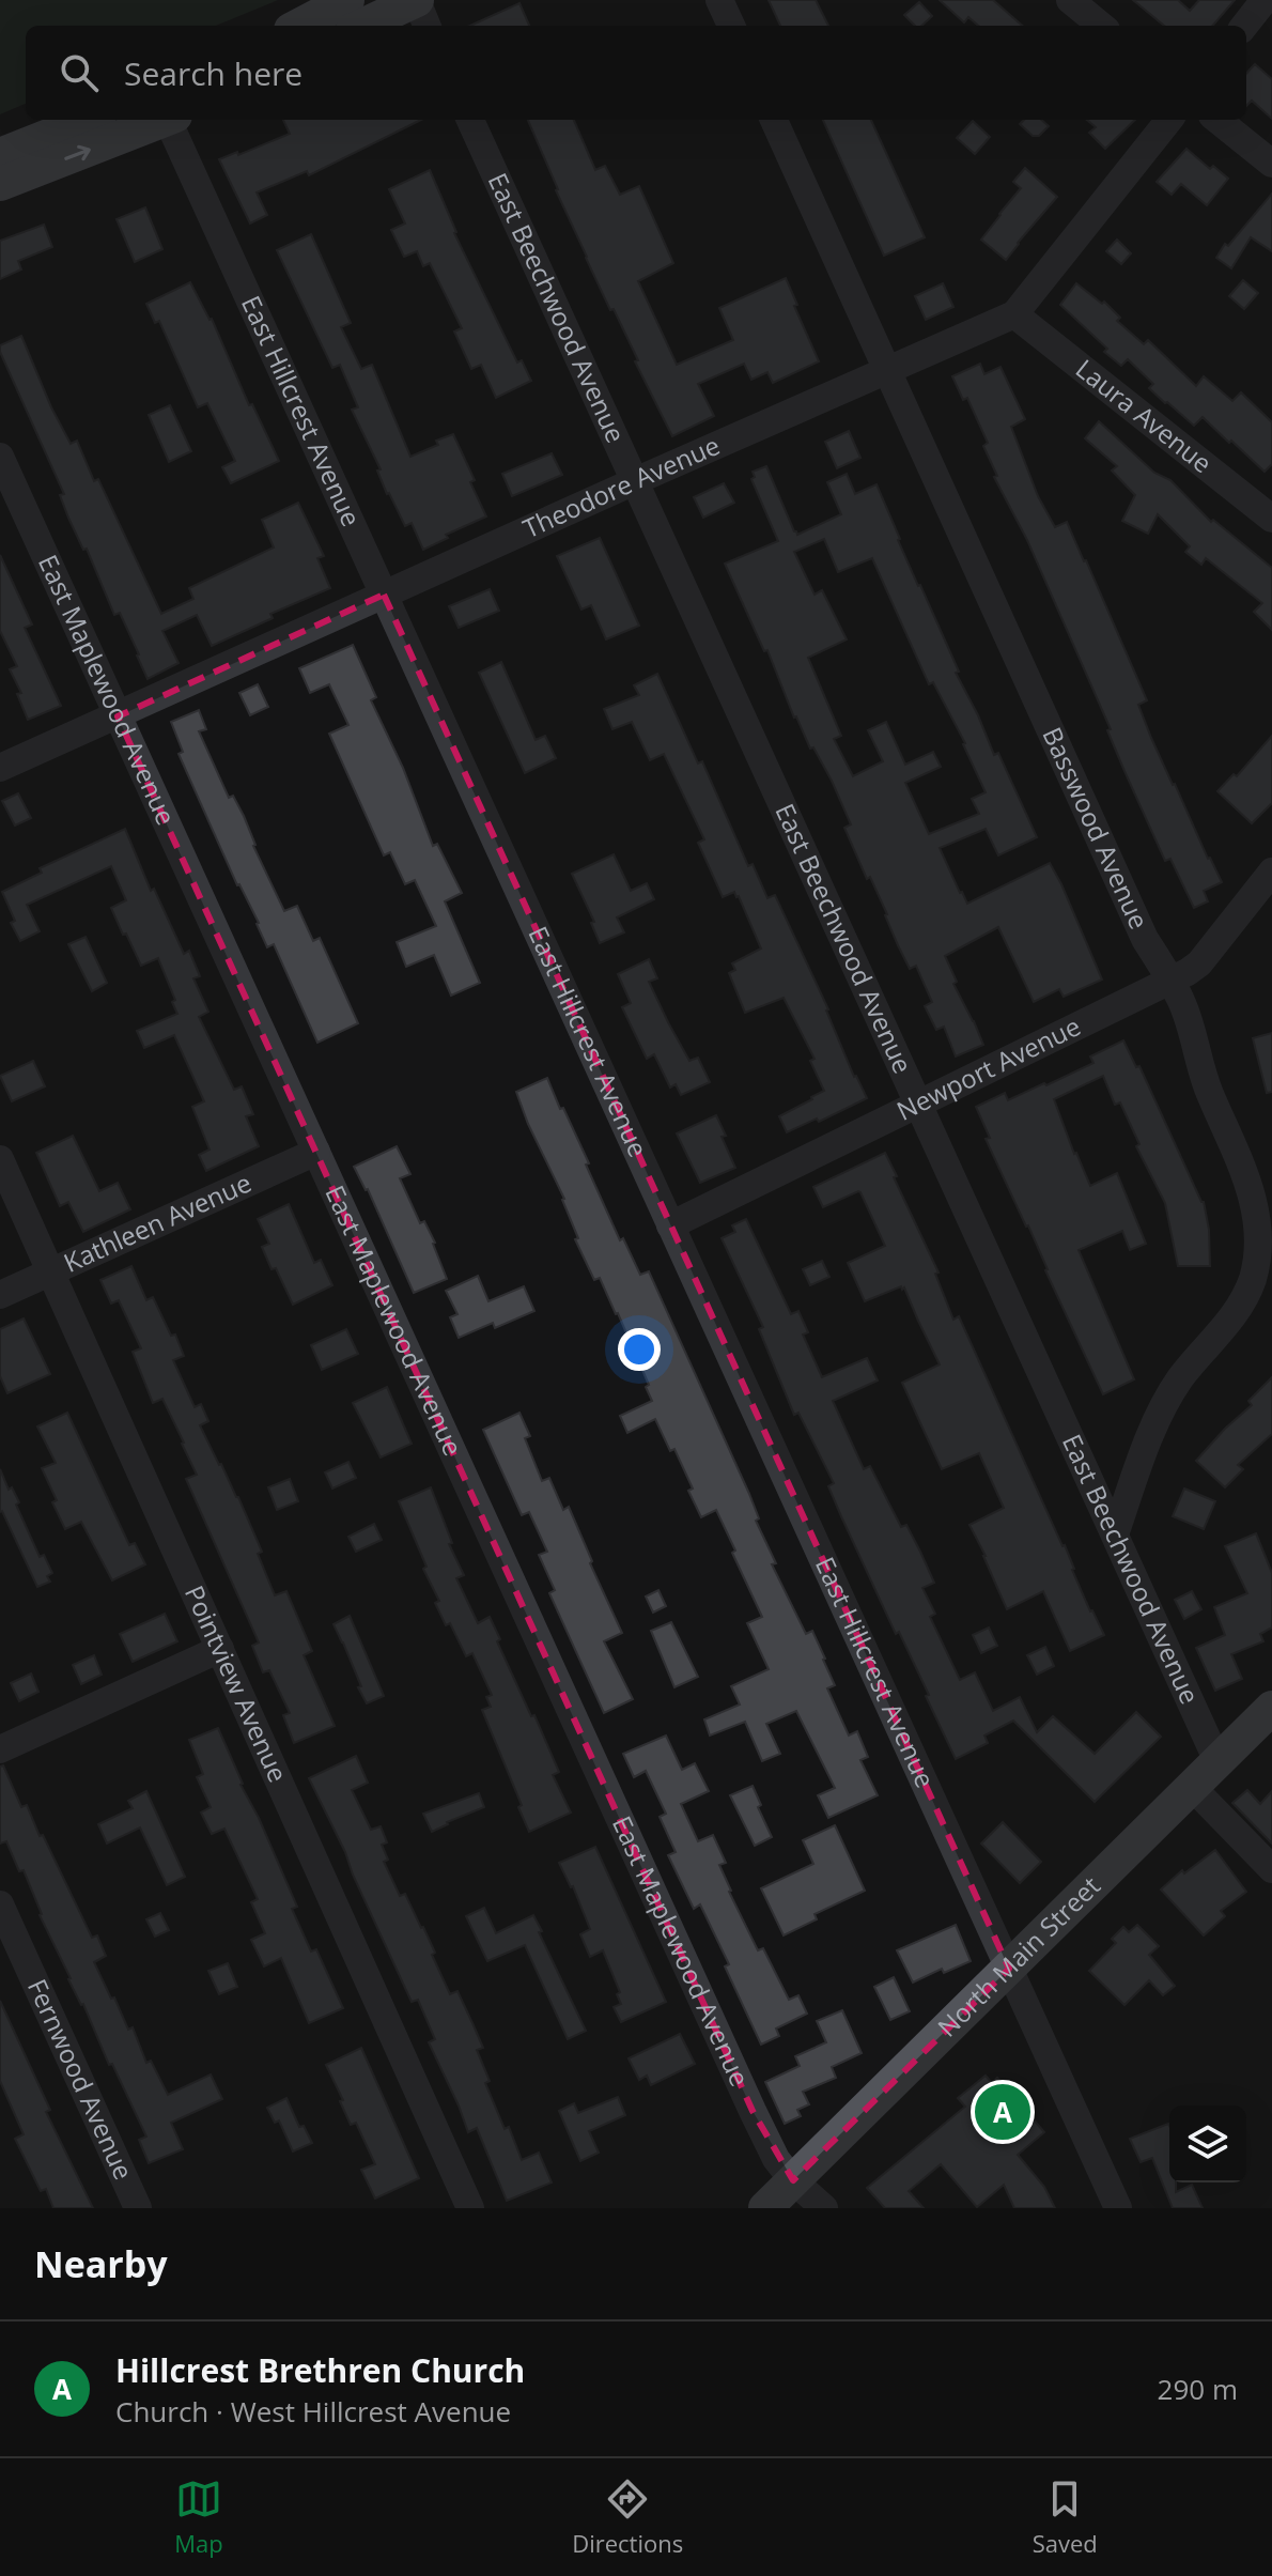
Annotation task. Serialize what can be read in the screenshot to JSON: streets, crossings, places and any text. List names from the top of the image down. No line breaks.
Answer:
{"streets":{"main road":["North Main Street"],"street":["East Beechwood Avenue","East Hillcrest Avenue","Laura Avenue","Theodore Avenue","East Maplewood Avenue","Basswood Avenue","Newport Avenue","Kathleen Avenue","Pointview Avenue","Fernwood Avenue"]},"crossings":[["East Beechwood Avenue","Theodore Avenue"],["East Beechwood Avenue","Basswood Avenue"],["East Beechwood Avenue","Newport Avenue"],["East Beechwood Avenue","North Main Street"],["East Hillcrest Avenue","Theodore Avenue"],["East Hillcrest Avenue","Newport Avenue"],["East Hillcrest Avenue","North Main Street"],["Laura Avenue","Theodore Avenue"],["Theodore Avenue","East Maplewood Avenue"],["Theodore Avenue","Basswood Avenue"],["East Maplewood Avenue","Kathleen Avenue"],["East Maplewood Avenue","North Main Street"],["Basswood Avenue","Newport Avenue"],["Kathleen Avenue","Pointview Avenue"]],"page":{"search":"Search here","pins":"A","heading":"Nearby","list":[{"mark":"A","name":"Hillcrest Brethren Church","note":"Church · West Hillcrest Avenue","value":"290 m"}],"nav":["Map","Directions","Saved"]}}
